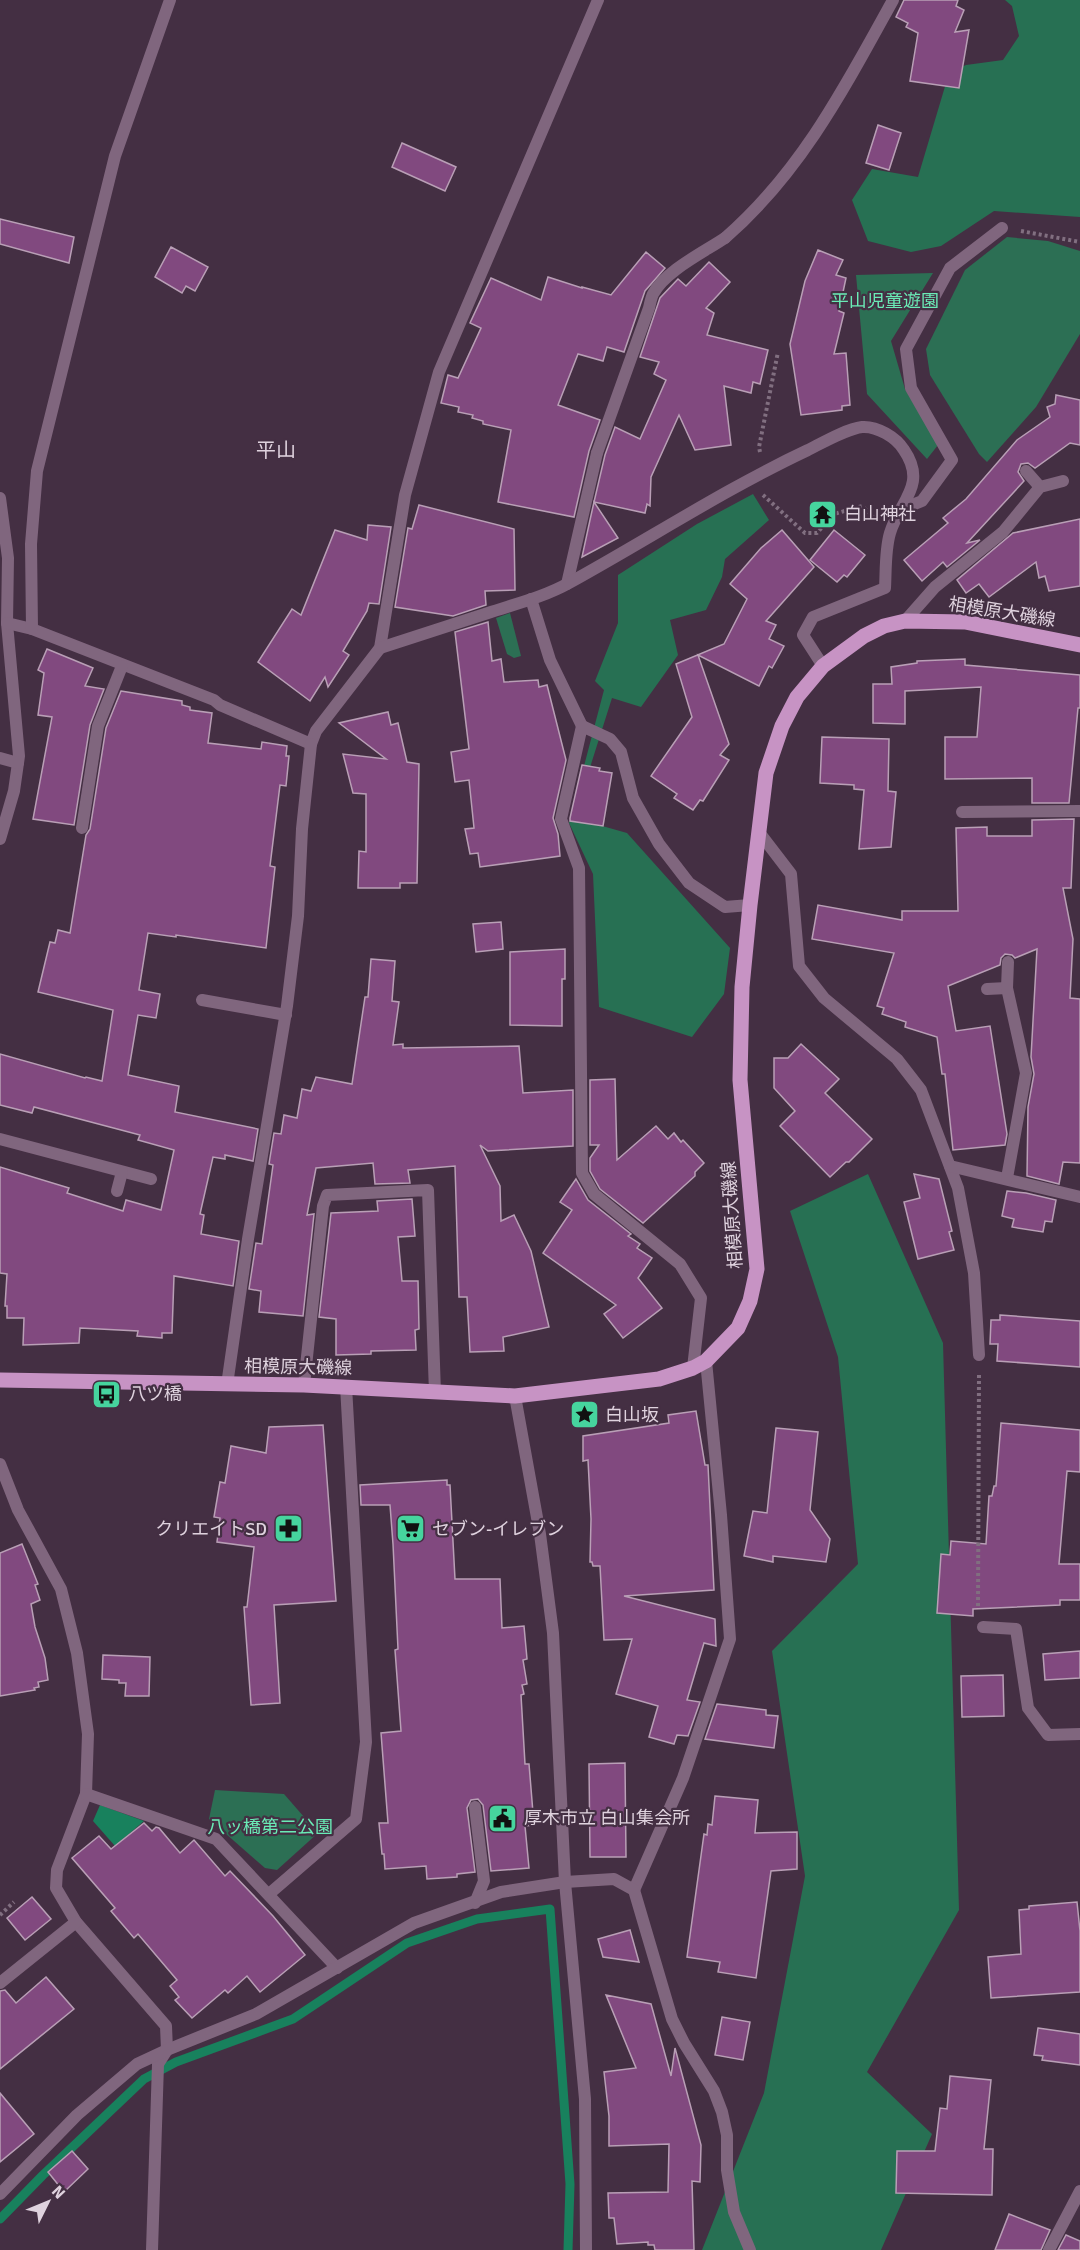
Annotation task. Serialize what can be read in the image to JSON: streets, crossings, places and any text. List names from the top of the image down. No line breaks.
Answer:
{"streets":{"main road":["相模原大磯線"]},"districts":["平山"],"parks":["平山児童遊園","八ッ橋第二公園"],"places":{"temple":["白山神社"],"bus stop":["八ツ橋"],"place":["白山坂"],"pharmacy":["クリエイトSD"],"supermarket":["セブン-イレブン"],"public building":["厚木市立 白山集会所"]},"north":"top right"}
